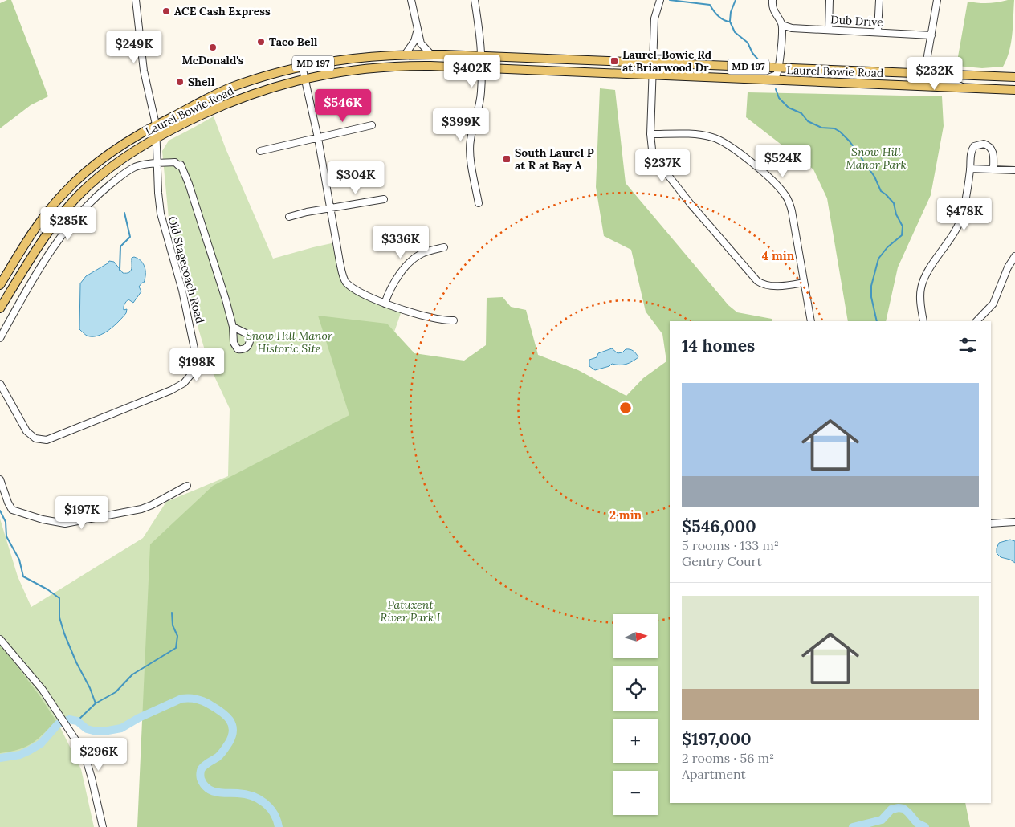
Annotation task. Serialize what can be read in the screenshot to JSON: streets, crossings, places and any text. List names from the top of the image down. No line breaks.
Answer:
{"streets":{"main road":["MD 197","Laurel Bowie Road"],"street":["Dub Drive","Old Stagecoach Road"]},"crossings":[["Laurel Bowie Road","Old Stagecoach Road"]],"parks":["Snow Hill Manor Park","Snow Hill Manor Historic Site","Patuxent River Park I"],"places":{"other":["ACE Cash Express","Taco Bell","McDonald's","Shell"],"transit":["Laurel-Bowie Rd at Briarwood Dr","South Laurel P at R at Bay A"]},"north":"right","page":{"price":["$249K","$402K","$232K","$546K","$399K","$524K","$237K","$304K","$478K","$285K","$336K","$198K","$197K","$296K"],"heading":"14 homes","list":[{"name":"$546,000","note":"5 rooms · 133 m² · Gentry Court"},{"name":"$197,000","note":"2 rooms · 56 m² · Apartment"}],"map_buttons":["+","−"]},"rings":["4 min","2 min"]}
